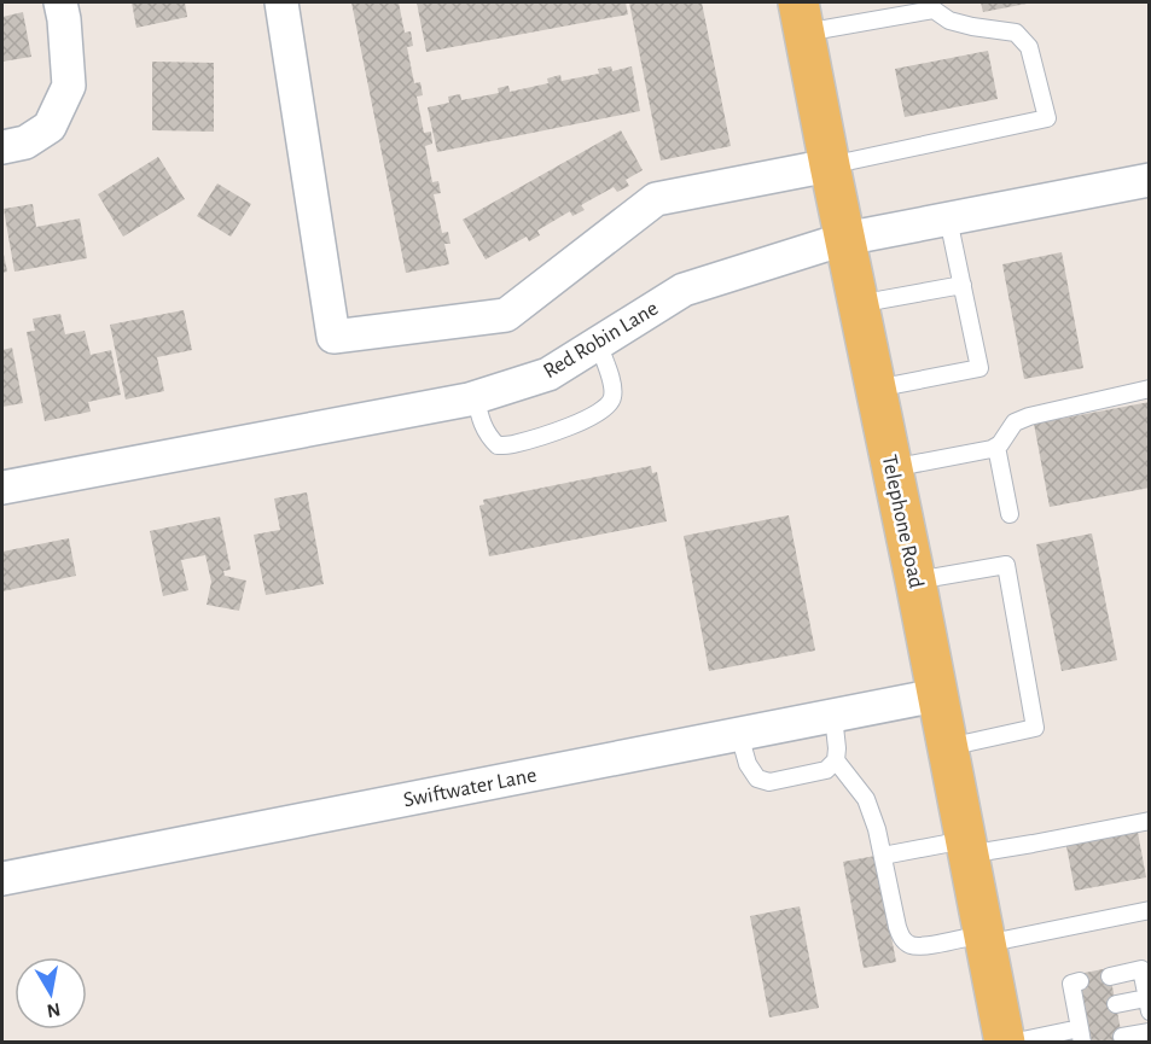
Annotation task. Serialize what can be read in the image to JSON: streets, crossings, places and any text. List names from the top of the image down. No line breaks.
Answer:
{"streets":{"main road":["Telephone Road"],"street":["Red Robin Lane","Swiftwater Lane"]},"crossings":[["Red Robin Lane","Telephone Road"],["Telephone Road","Swiftwater Lane"]],"north":"bottom"}
